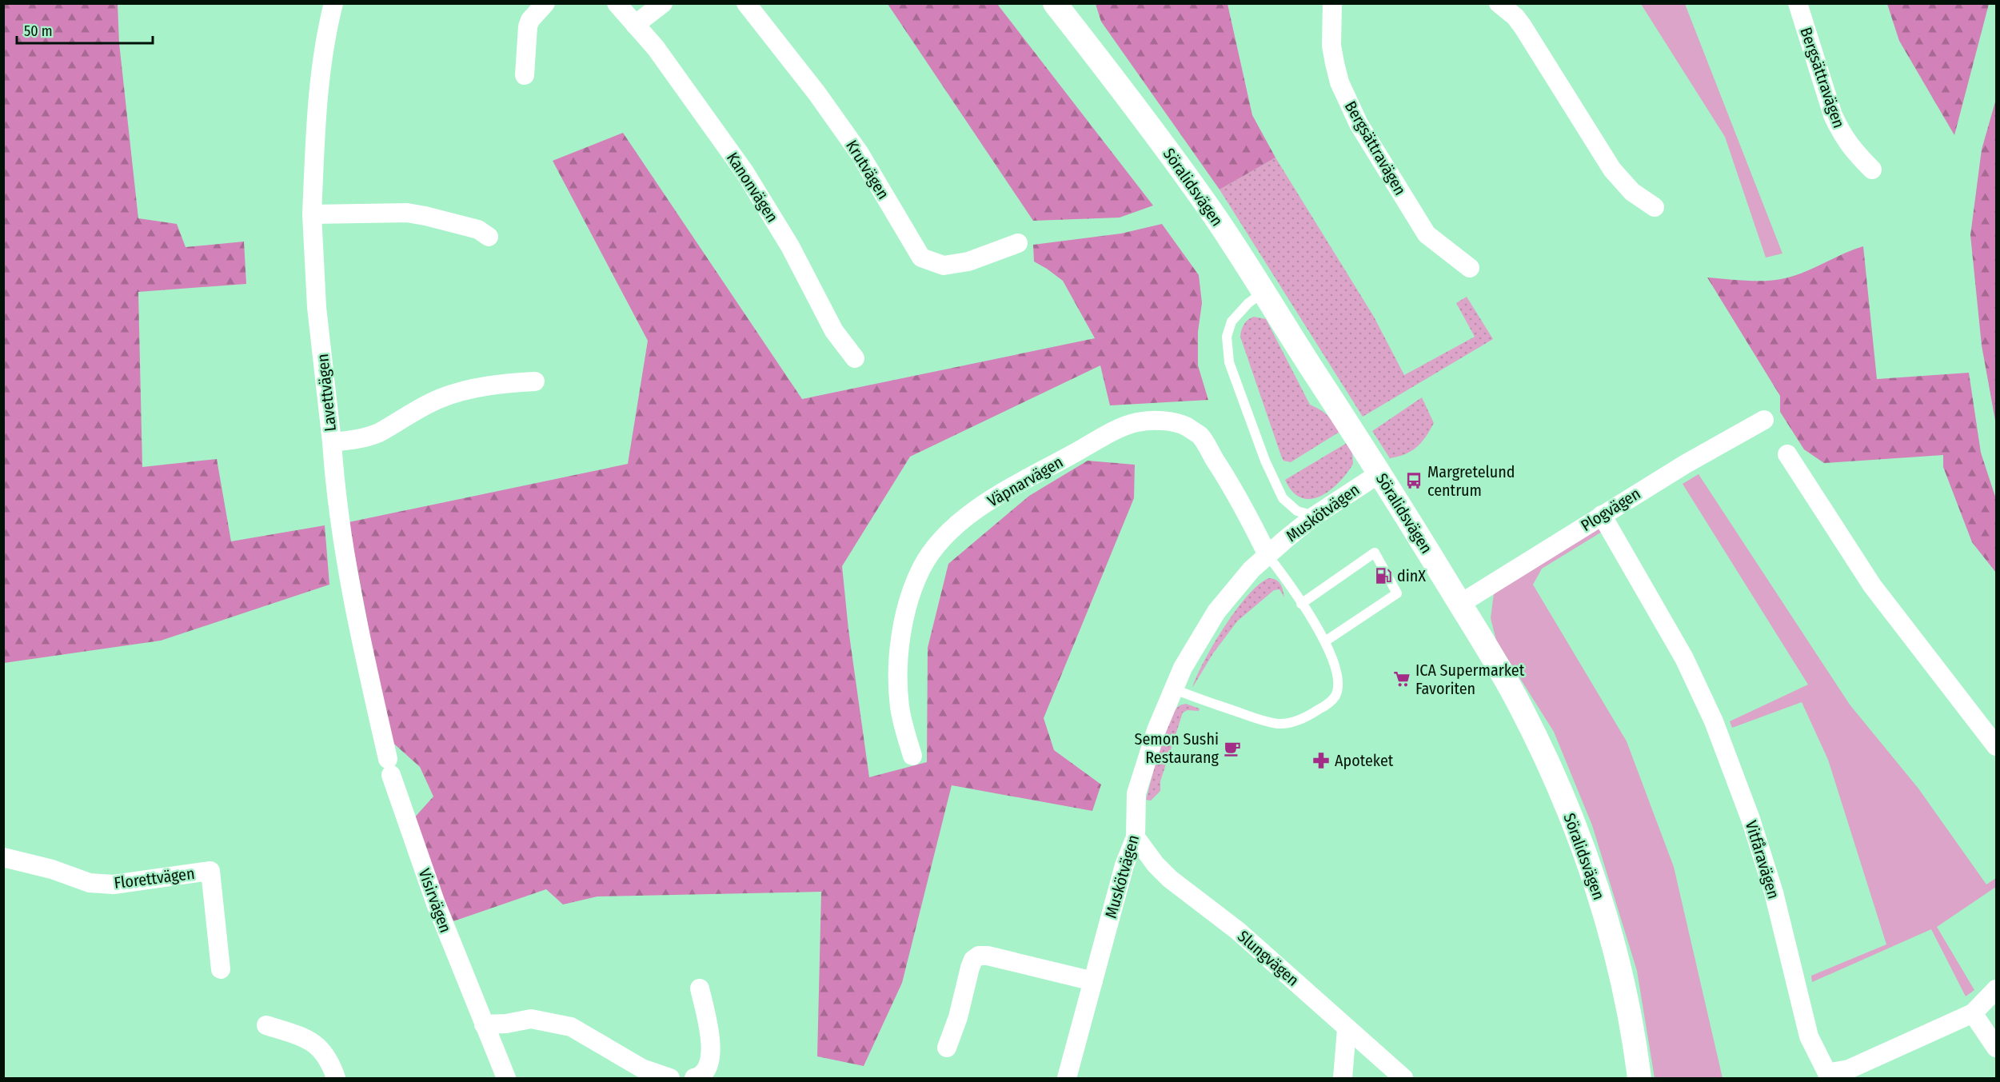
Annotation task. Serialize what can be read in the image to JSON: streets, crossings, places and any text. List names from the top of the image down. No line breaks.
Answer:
{"streets":{"street":["Bergsättravägen","Krutvägen","Kanonvägen","Söralidsvägen","Lavettvägen","Väpnarvägen","Plogvägen","Muskötvägen","Vitfåravägen","Florettvägen","Visirvägen","Slungvägen"]},"crossings":[["Söralidsvägen","Plogvägen"],["Söralidsvägen","Muskötvägen"],["Lavettvägen","Visirvägen"],["Väpnarvägen","Muskötvägen"],["Plogvägen","Vitfåravägen"],["Muskötvägen","Slungvägen"]],"places":{"bus stop":["Margretelund centrum"],"fuel station":["dinX"],"supermarket":["ICA Supermarket Favoriten"],"cafe":["Semon Sushi Restaurang"],"pharmacy":["Apoteket"]},"scale_bar":"50 m"}
